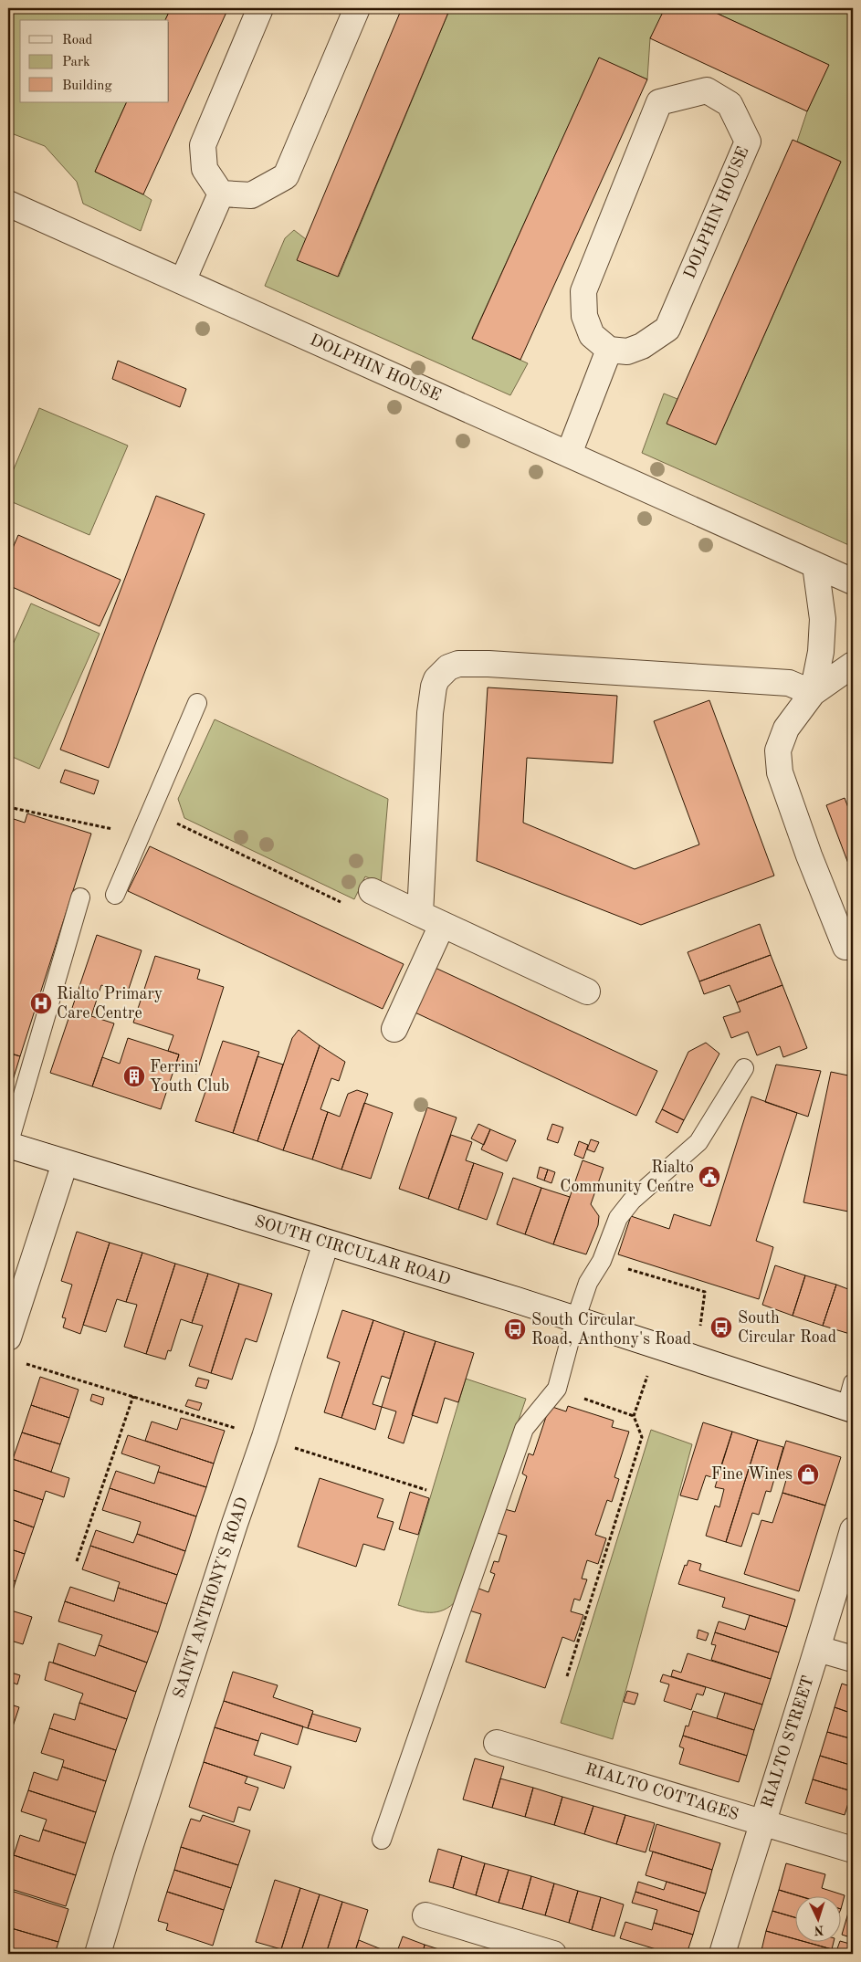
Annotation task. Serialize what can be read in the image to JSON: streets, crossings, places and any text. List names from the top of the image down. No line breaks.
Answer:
{"streets":{"street":["DOLPHIN HOUSE","SOUTH CIRCULAR ROAD","SAINT ANTHONY'S ROAD","RIALTO STREET","RIALTO COTTAGES"]},"crossings":[["SOUTH CIRCULAR ROAD","SAINT ANTHONY'S ROAD"],["RIALTO STREET","RIALTO COTTAGES"]],"places":{"hospital":["Rialto Primary Care Centre"],"building":["Ferrini Youth Club"],"public building":["Rialto Community Centre"],"bus stop":["South Circular Road","South Circular Road, Anthony's Road"],"shop":["Fine Wines"]},"legend":["Road","Park","Building"],"north":"bottom"}
